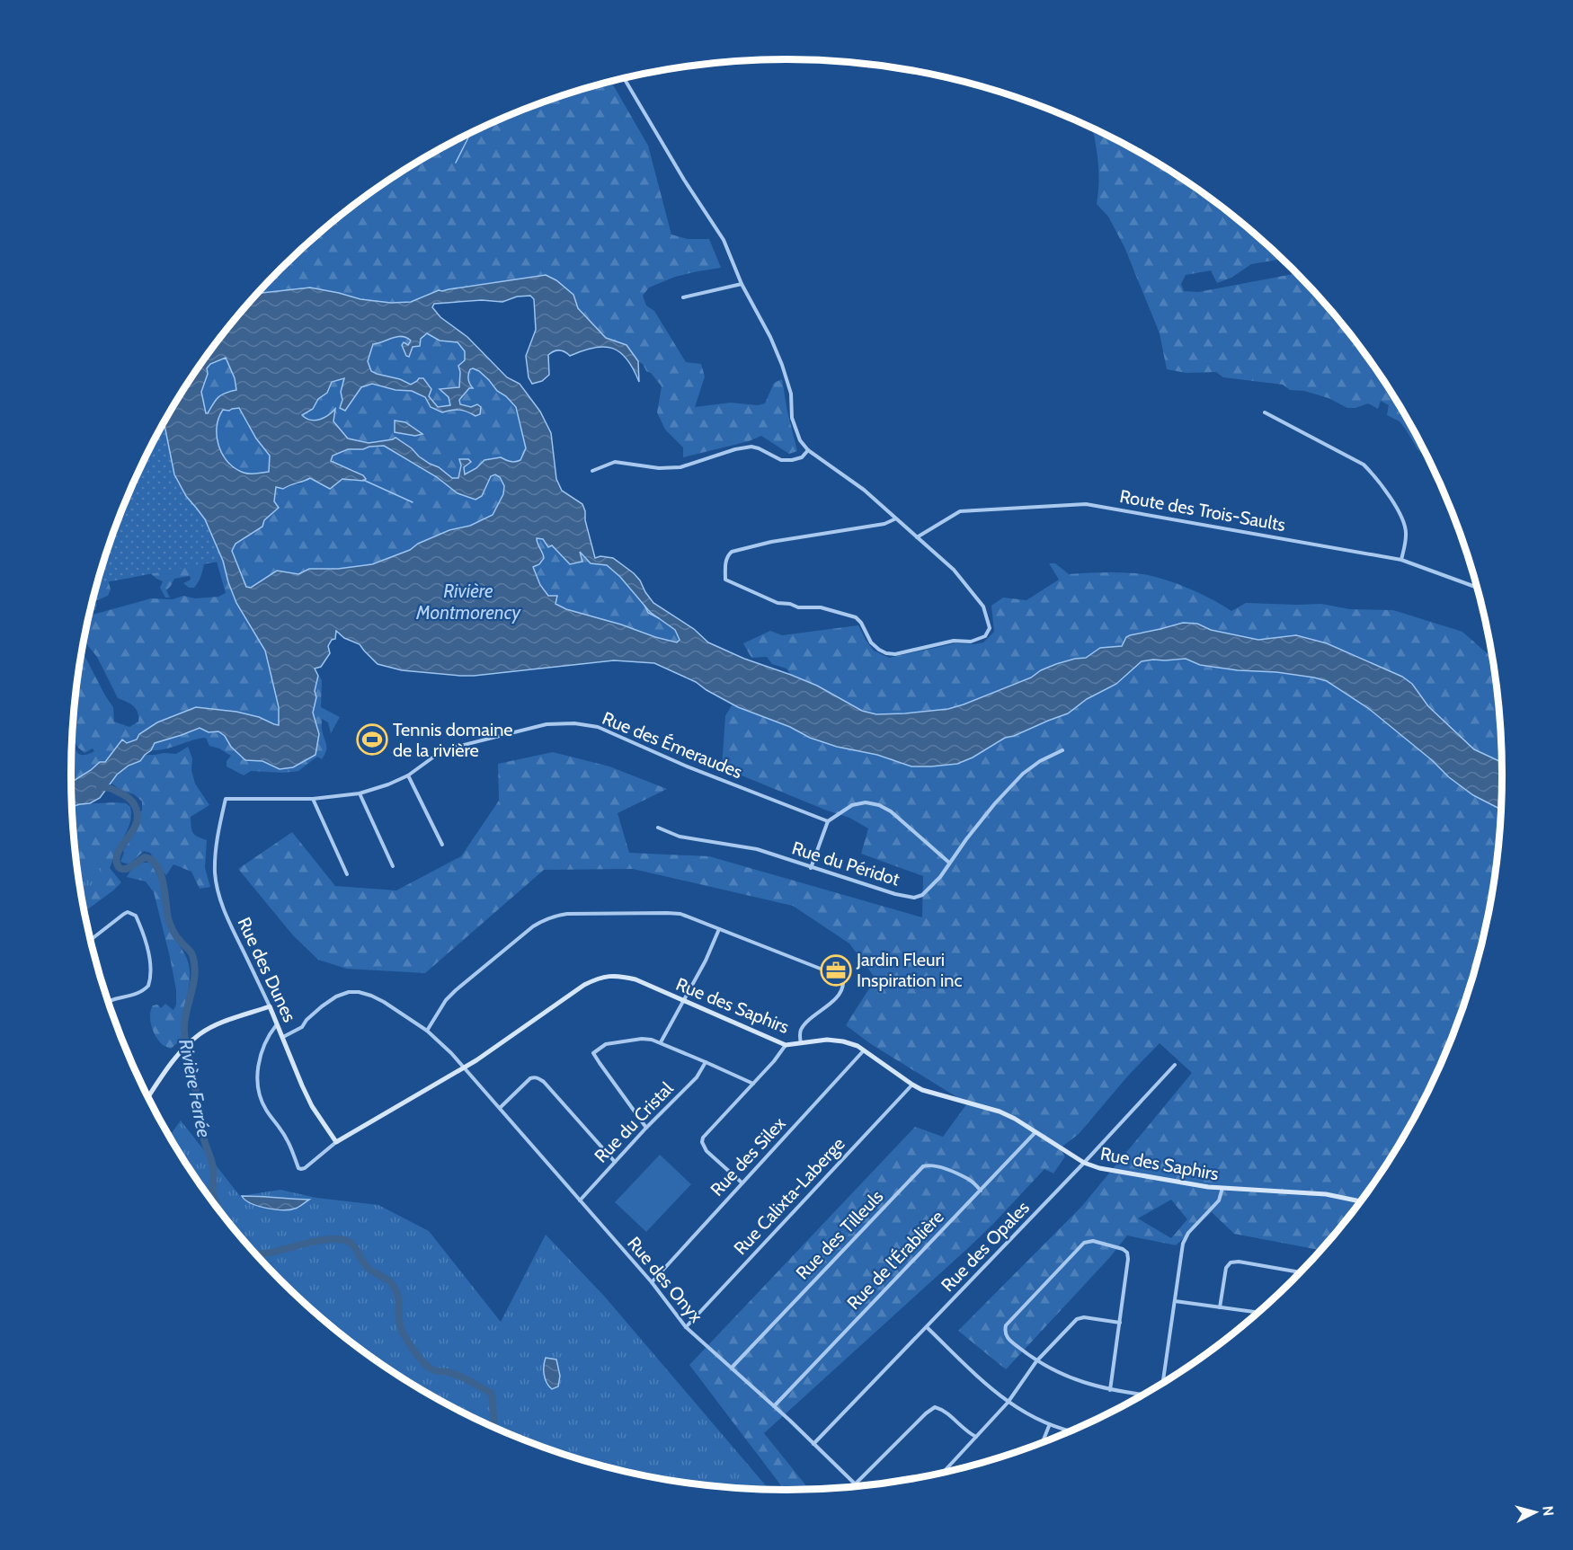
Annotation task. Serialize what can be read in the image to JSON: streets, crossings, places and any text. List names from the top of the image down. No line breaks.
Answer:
{"streets":{"street":["Route des Trois-Saults","Rue des Émeraudes","Rue du Péridot","Rue des Dunes","Rue des Saphirs","Rue du Cristal","Rue des Silex","Rue Calixta-Laberge","Rue des Tilleuls","Rue des Opales","Rue de l'Érablière","Rue des Onyx"]},"crossings":[["Rue des Émeraudes","Rue des Dunes"],["Rue des Dunes","Rue des Saphirs"],["Rue des Dunes","Rue des Onyx"],["Rue des Saphirs","Rue des Silex"],["Rue des Saphirs","Rue Calixta-Laberge"],["Rue des Saphirs","Rue des Opales"],["Rue des Saphirs","Rue de l'Érablière"],["Rue des Saphirs","Rue des Onyx"],["Rue du Cristal","Rue des Onyx"],["Rue des Silex","Rue des Onyx"],["Rue Calixta-Laberge","Rue des Onyx"],["Rue des Tilleuls","Rue de l'Érablière"],["Rue des Tilleuls","Rue des Onyx"],["Rue des Opales","Rue des Onyx"],["Rue de l'Érablière","Rue des Onyx"]],"water":["Rivière Montmorency","Rivière Ferrée"],"places":{"sports":["Tennis domaine de la rivière"],"office":["Jardin Fleuri Inspiration inc"]},"north":"right"}
